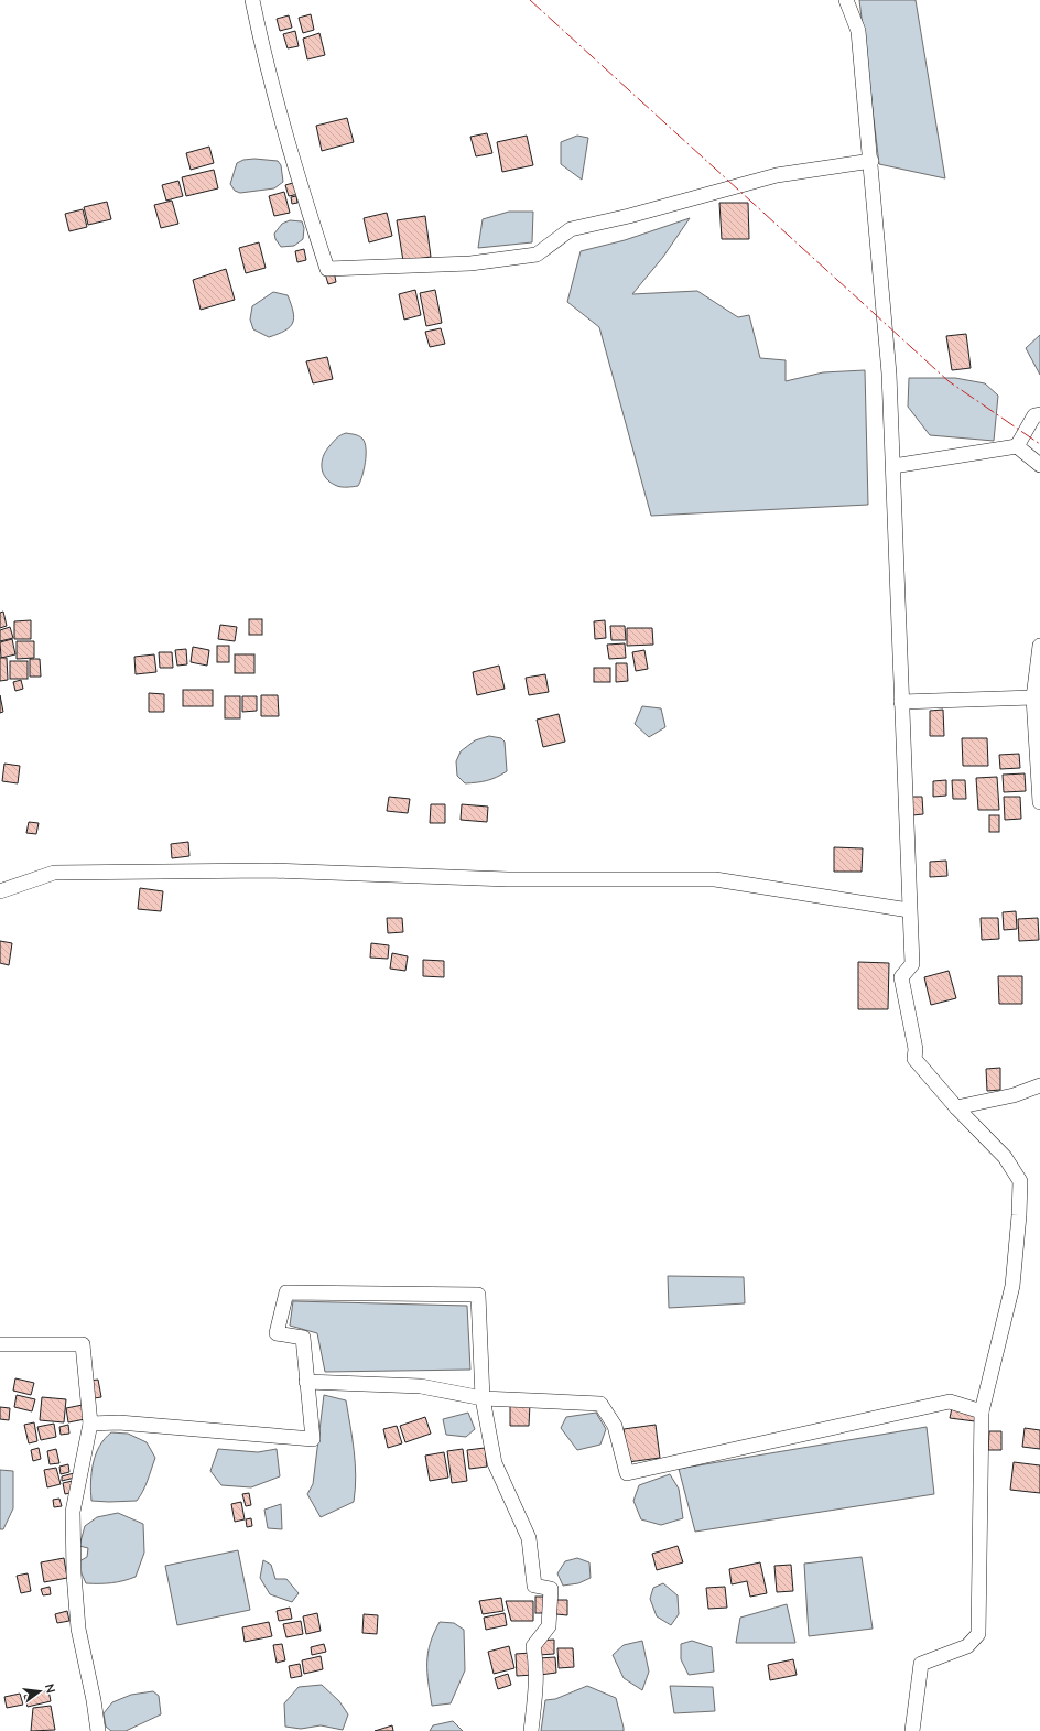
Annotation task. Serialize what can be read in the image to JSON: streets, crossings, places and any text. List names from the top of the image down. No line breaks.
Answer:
{"north":"right"}
